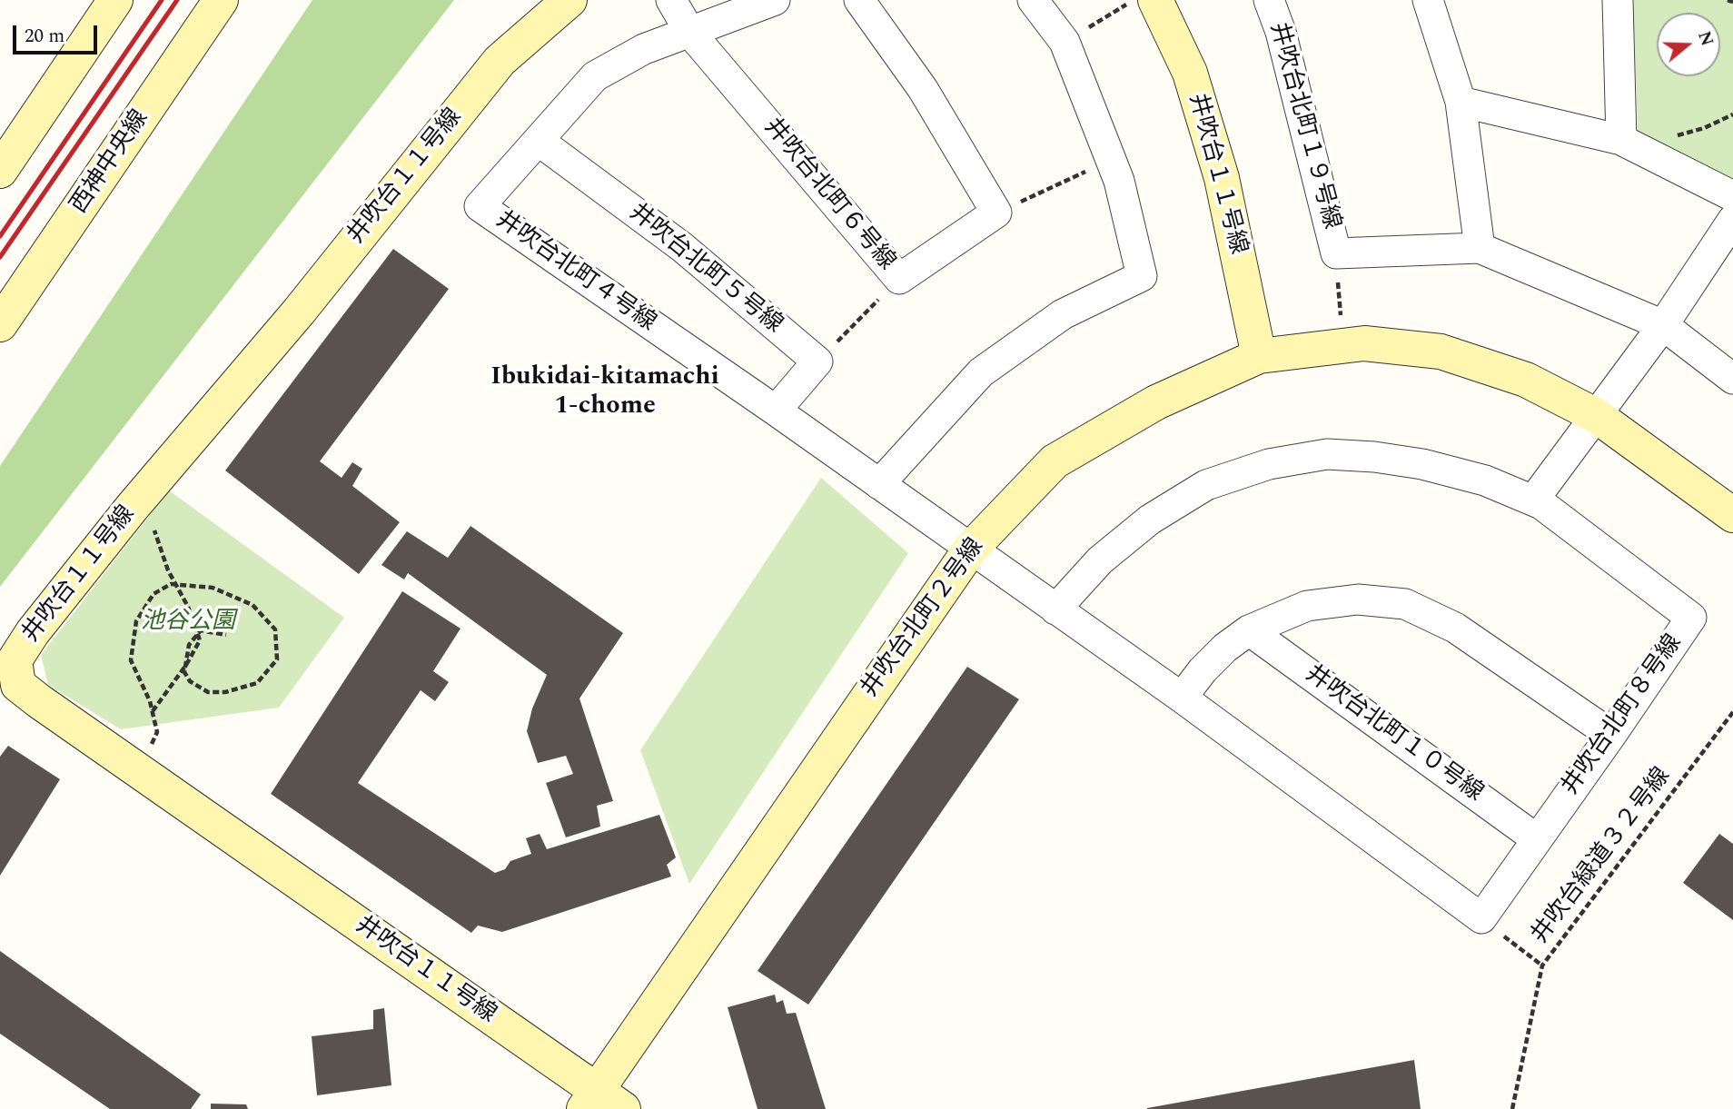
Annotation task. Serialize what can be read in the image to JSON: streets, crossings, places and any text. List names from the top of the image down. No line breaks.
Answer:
{"streets":{"street":["井吹台北町１９号線","西神中央線","井吹台１１号線","井吹台北町６号線","井吹台北町５号線","井吹台北町４号線","井吹台北町２号線","井吹台北町８号線","井吹台北町１０号線"],"path":["井吹台緑道３２号線"]},"crossings":[["井吹台１１号線","井吹台北町２号線"],["井吹台北町６号線","井吹台北町４号線"],["井吹台北町５号線","井吹台北町４号線"],["井吹台北町４号線","井吹台北町２号線"],["井吹台北町８号線","井吹台北町１０号線"]],"districts":["Ibukidai-kitamachi 1-chome"],"parks":["池谷公園"],"scale_bar":"20 m","north":"right"}
